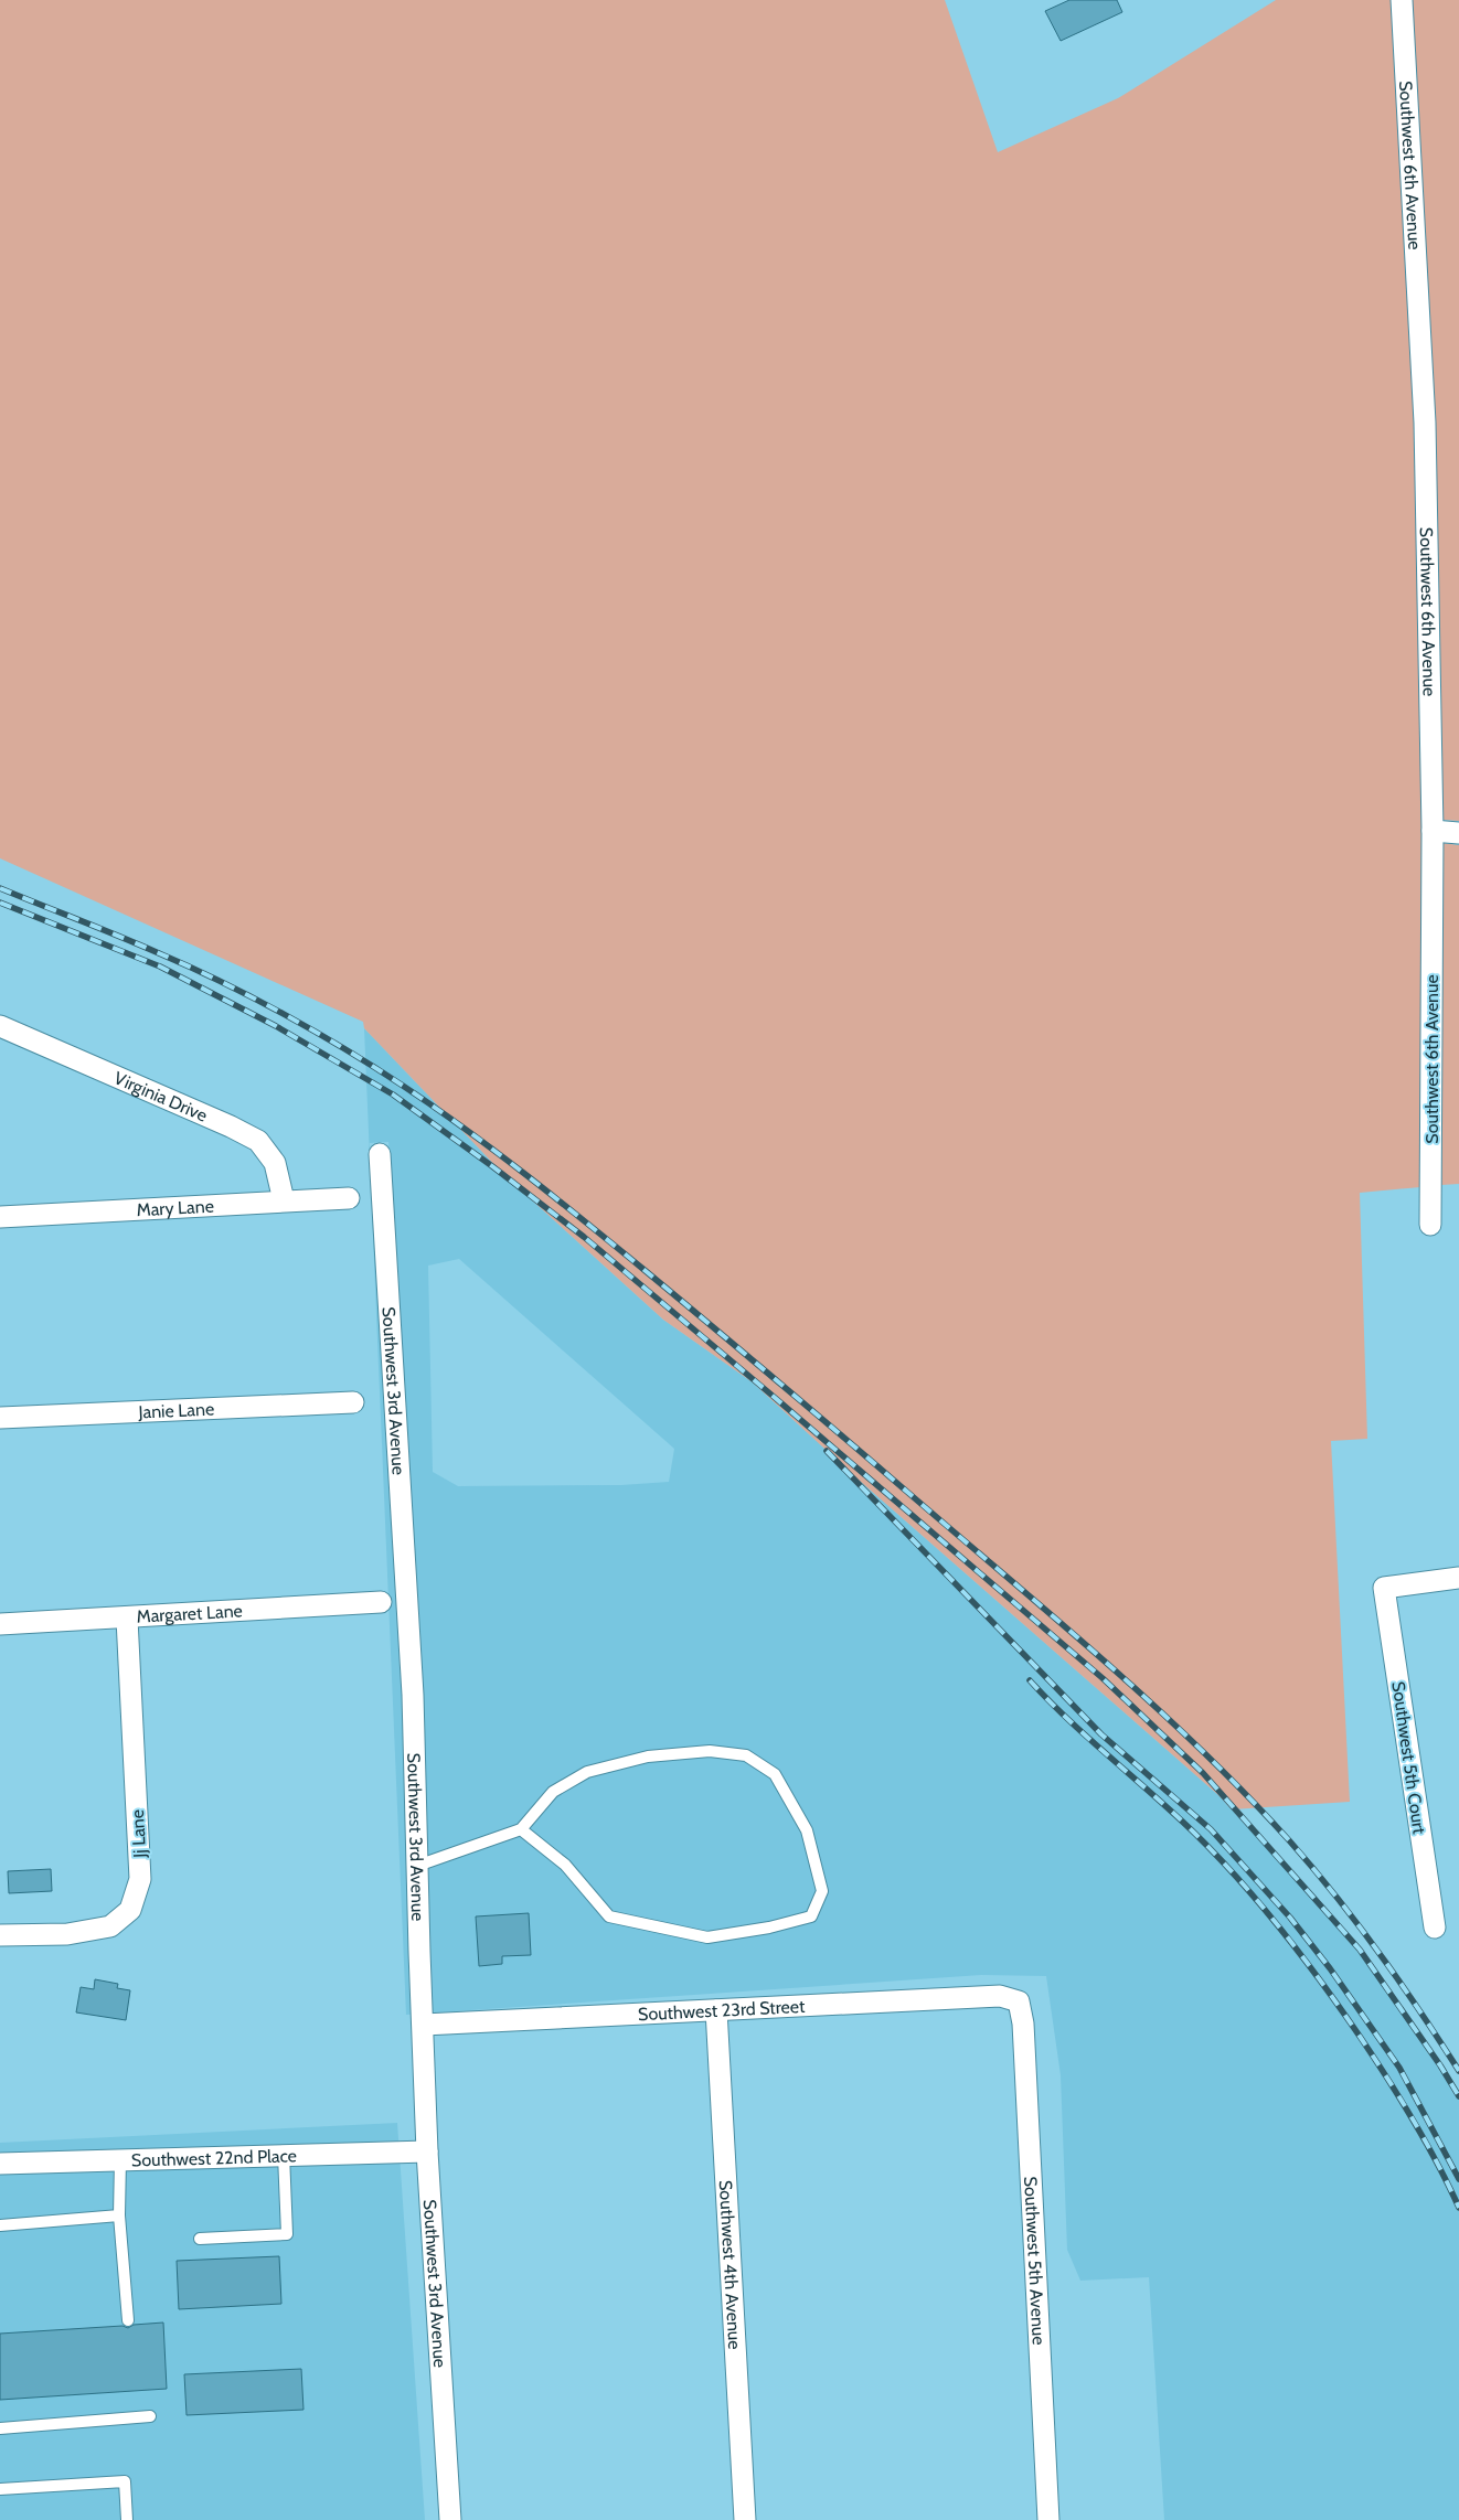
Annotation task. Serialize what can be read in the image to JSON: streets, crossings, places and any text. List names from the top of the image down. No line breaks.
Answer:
{"streets":{"street":["Southwest 6th Avenue","Virginia Drive","Mary Lane","Southwest 3rd Avenue","Janie Lane","Margaret Lane","Southwest 5th Court","Jj Lane","Southwest 23rd Street","Southwest 22nd Place","Southwest 5th Avenue","Southwest 4th Avenue"]},"crossings":[["Virginia Drive","Mary Lane"],["Southwest 3rd Avenue","Southwest 23rd Street"],["Southwest 3rd Avenue","Southwest 22nd Place"],["Margaret Lane","Jj Lane"],["Southwest 23rd Street","Southwest 5th Avenue"],["Southwest 23rd Street","Southwest 4th Avenue"]]}
